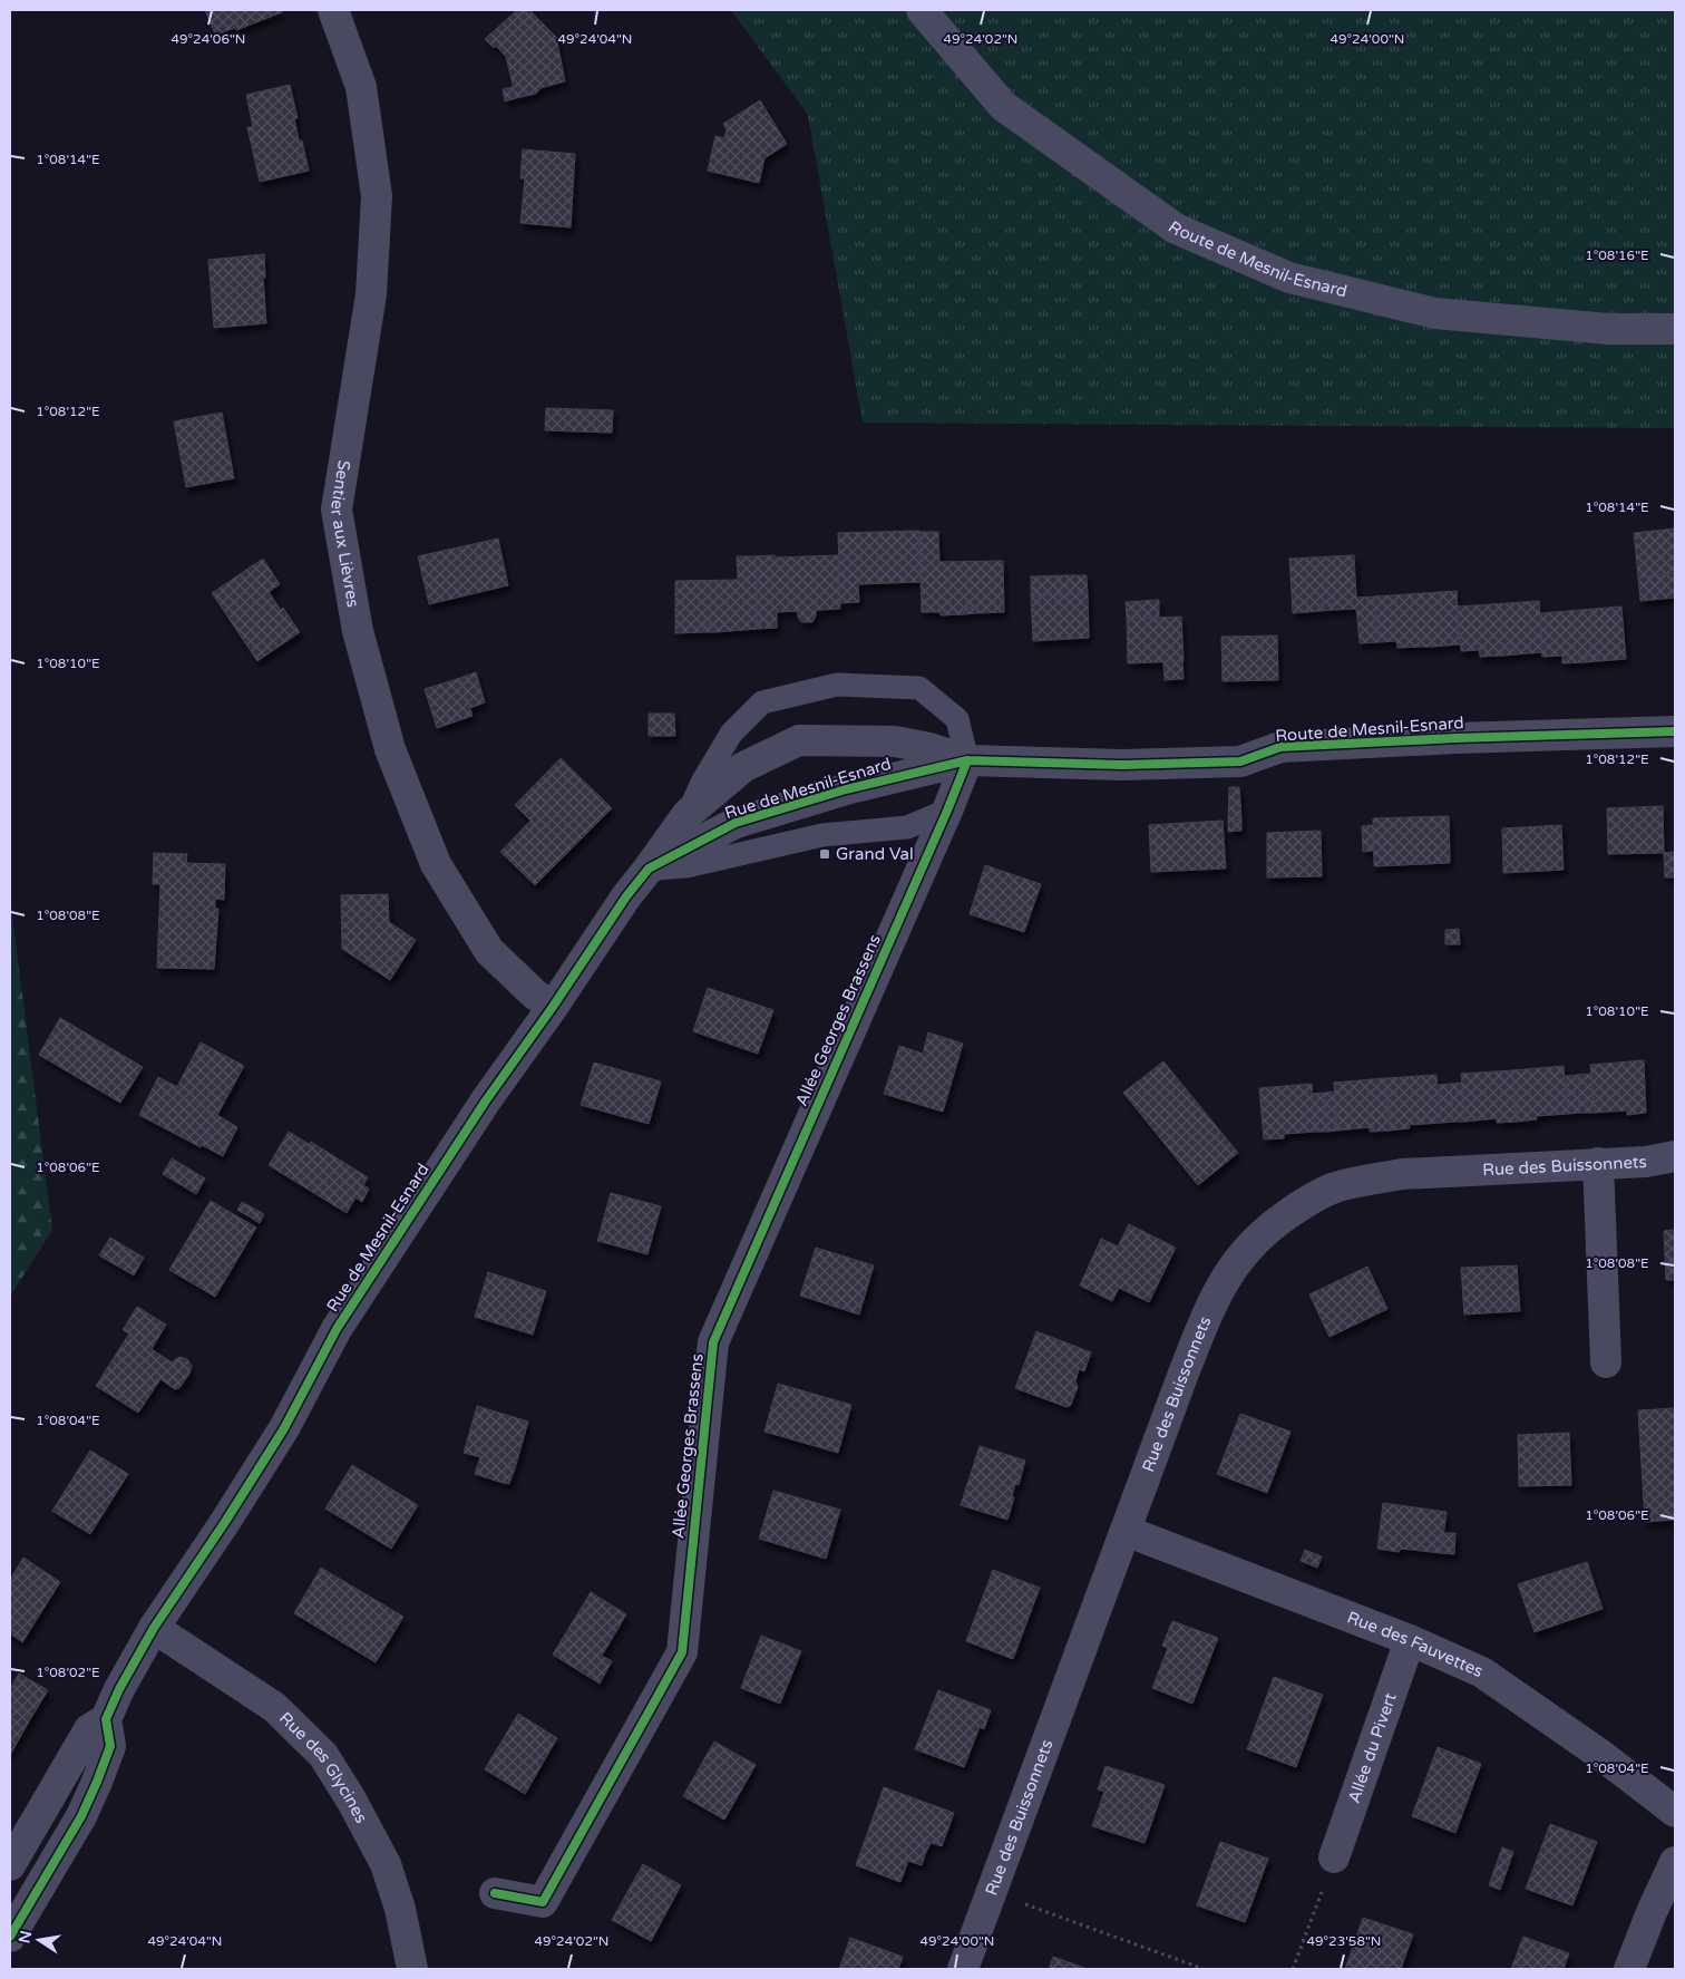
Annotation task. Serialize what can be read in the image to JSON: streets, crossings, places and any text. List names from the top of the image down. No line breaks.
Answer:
{"streets":{"street":["Route de Mesnil-Esnard","Sentier aux Lièvres","Rue de Mesnil-Esnard","Allée Georges Brassens","Rue des Buissonnets","Rue des Fauvettes","Allée du Pivert","Rue des Glycines"]},"crossings":[["Route de Mesnil-Esnard","Rue de Mesnil-Esnard"],["Route de Mesnil-Esnard","Allée Georges Brassens"],["Sentier aux Lièvres","Rue de Mesnil-Esnard"],["Rue de Mesnil-Esnard","Allée Georges Brassens"],["Rue de Mesnil-Esnard","Rue des Glycines"],["Rue des Buissonnets","Rue des Fauvettes"],["Rue des Fauvettes","Allée du Pivert"]],"places":{"transit":["Grand Val"]},"north":"left","coordinates":["49°24'06\"N","49°24'04\"N","49°24'02\"N","49°24'00\"N","1°08'14\"E","1°08'16\"E","1°08'12\"E","1°08'10\"E","1°08'08\"E","1°08'06\"E","1°08'04\"E","1°08'02\"E","49°23'58\"N"]}
